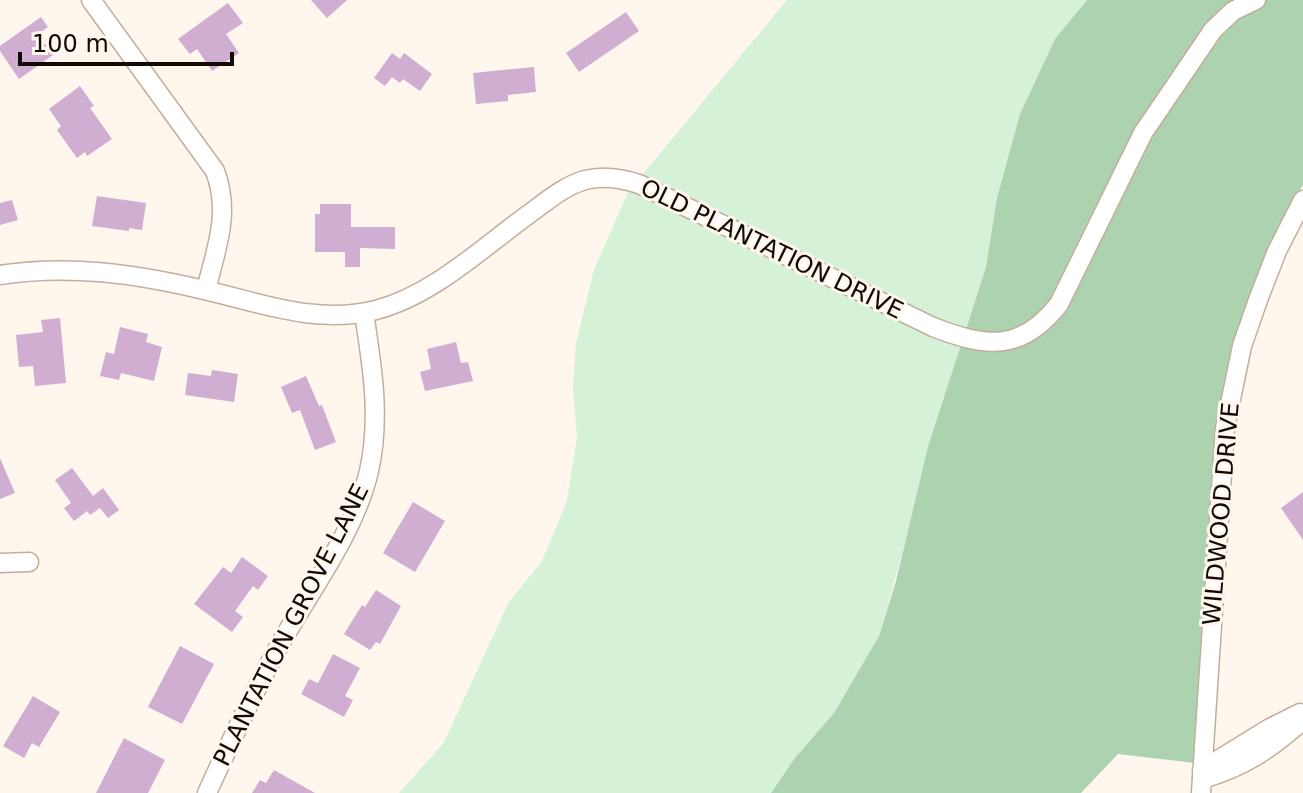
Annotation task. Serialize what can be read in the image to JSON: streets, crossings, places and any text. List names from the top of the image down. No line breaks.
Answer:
{"streets":{"street":["OLD PLANTATION DRIVE","WILDWOOD DRIVE","PLANTATION GROVE LANE"]},"crossings":[["OLD PLANTATION DRIVE","PLANTATION GROVE LANE"]],"scale_bar":"100 m"}
